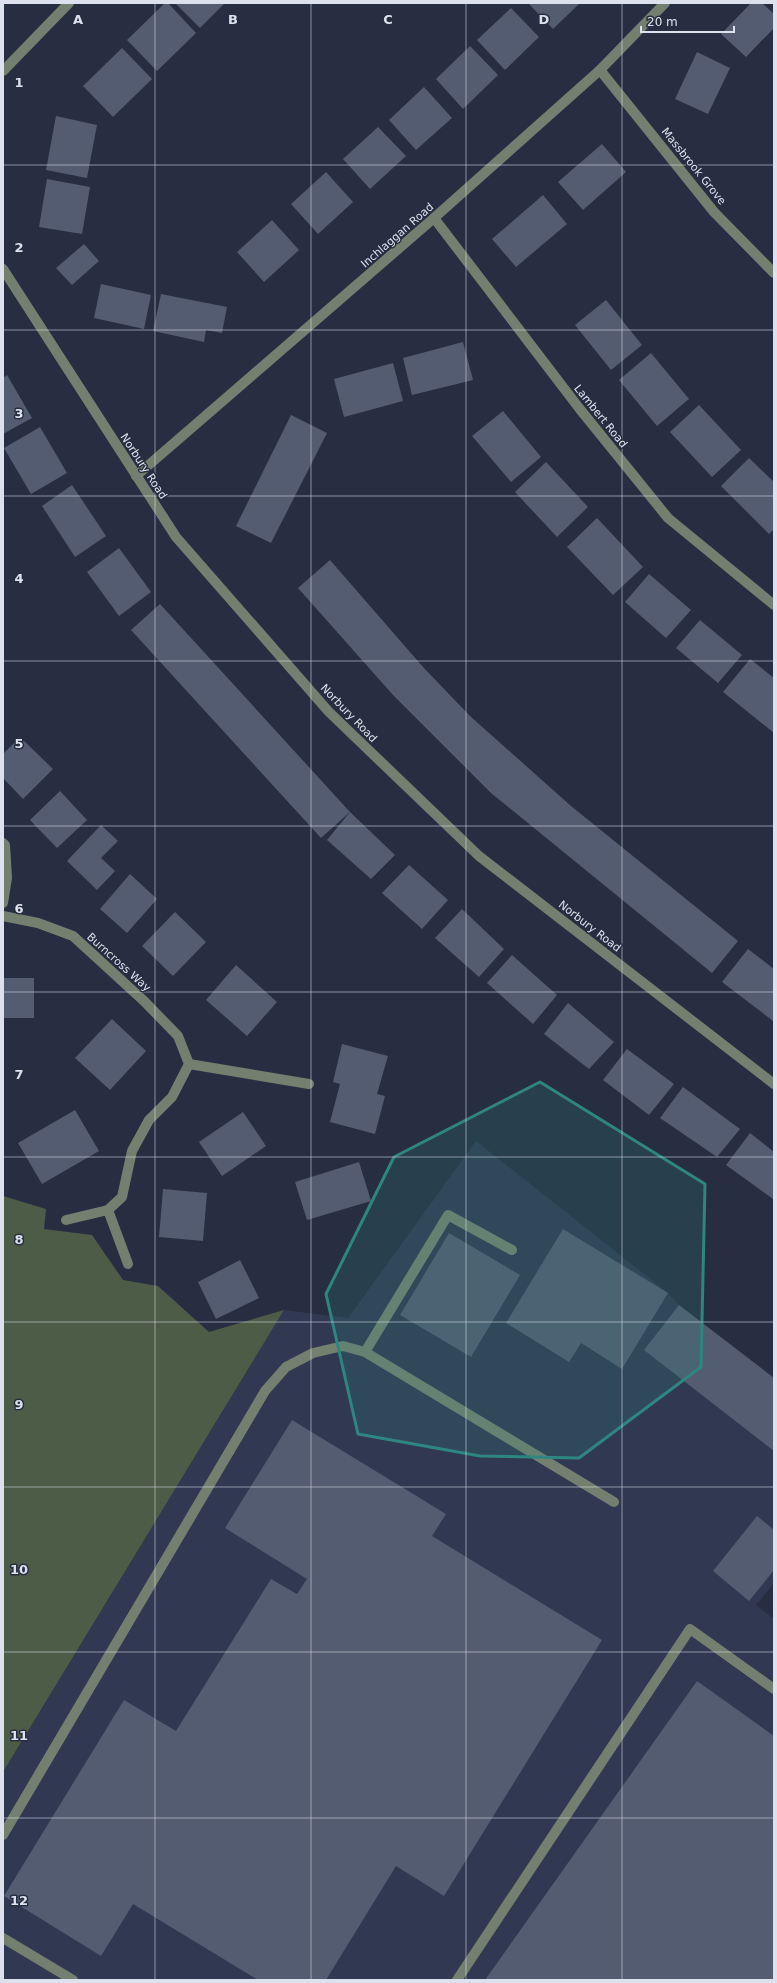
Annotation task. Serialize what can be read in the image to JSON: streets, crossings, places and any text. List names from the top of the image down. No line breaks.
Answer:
{"streets":{"street":["Massbrook Grove","Inchlaggan Road","Lambert Road","Norbury Road","Burncross Way"]},"crossings":[["Massbrook Grove","Inchlaggan Road"],["Inchlaggan Road","Lambert Road"],["Inchlaggan Road","Norbury Road"]],"scale_bar":"20 m","grid":{"columns":["A","B","C","D"],"rows":["1","2","3","4","5","6","7","8","9","10","11","12"]}}
